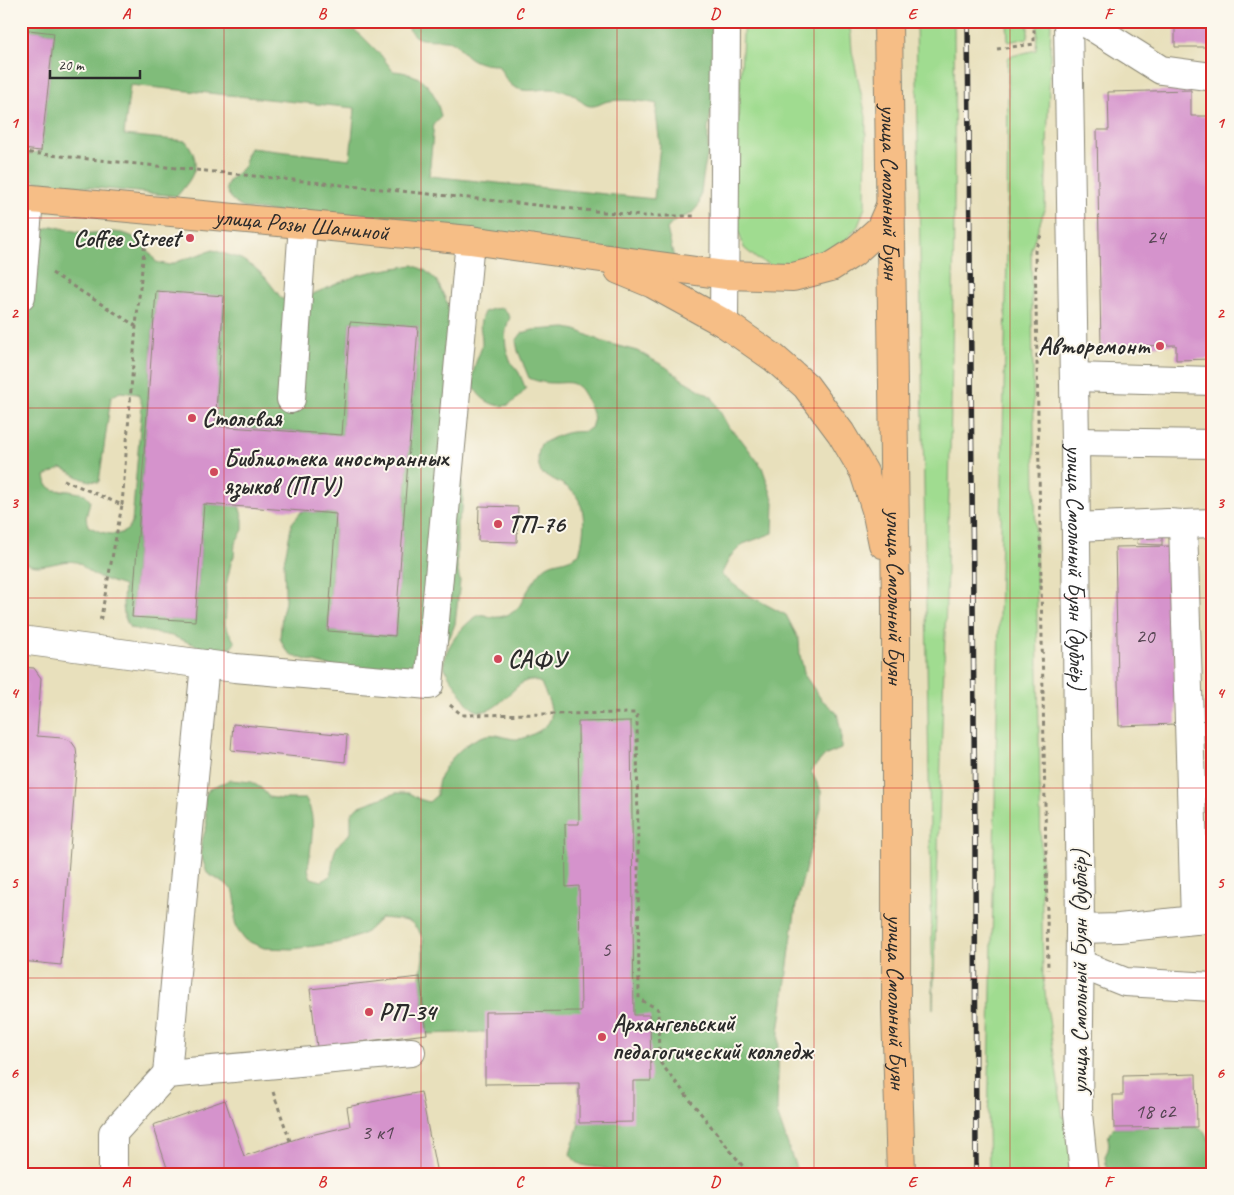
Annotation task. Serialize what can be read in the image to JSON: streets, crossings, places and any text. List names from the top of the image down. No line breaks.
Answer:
{"streets":{"main road":["улица Смольный Буян","улица Розы Шаниной"],"street":["улица Смольный Буян (дублёр)"]},"places":["Coffee Street","Авторемонт","Столовая","Библиотека иностранных языков (ПГУ)","ТП-76","САФУ","РП-34","Архангельский педагогический колледж"],"house_numbers":["24","20","5","18 с2","3 к1"],"scale_bar":"20 m","grid":{"columns":["A","B","C","D","E","F"],"rows":["1","2","3","4","5","6"]}}
